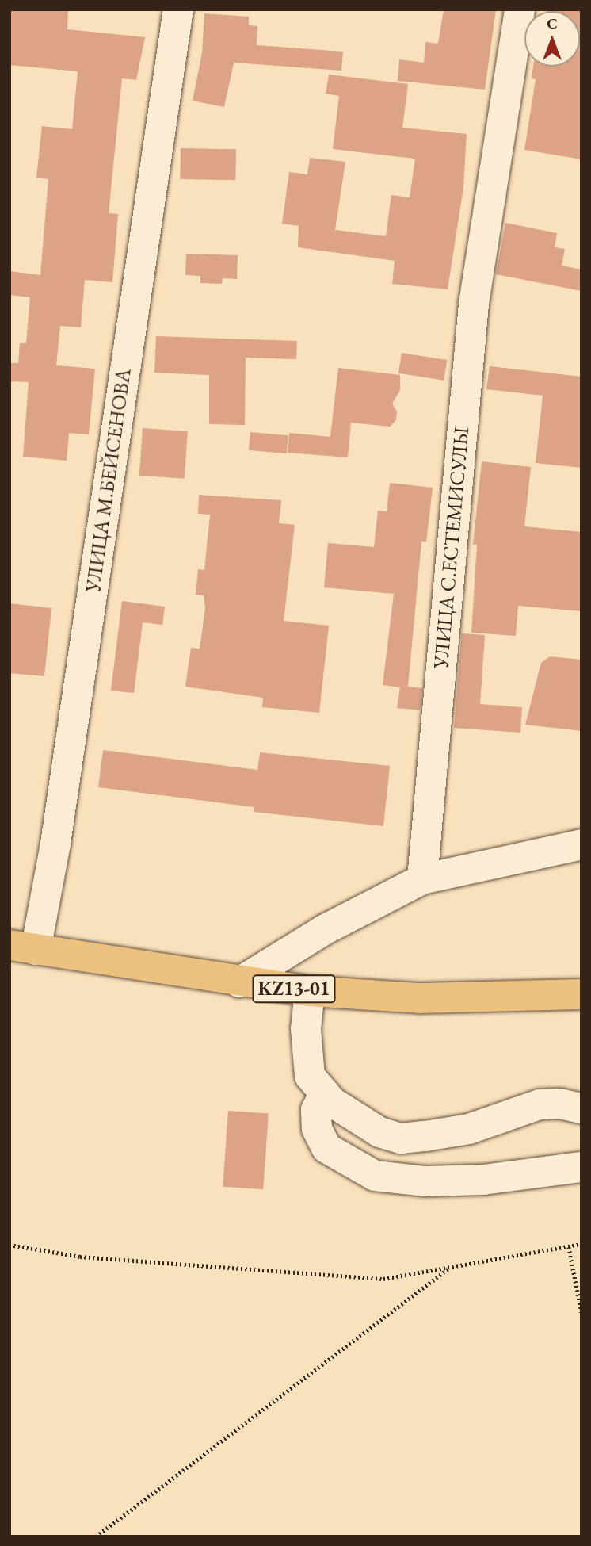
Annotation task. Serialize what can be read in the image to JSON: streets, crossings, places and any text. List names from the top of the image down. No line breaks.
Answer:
{"streets":{"highway":["KZ13-01"],"street":["УЛИЦА М.БЕЙСЕНОВА","УЛИЦА С.ЕСТЕМИСУЛЫ"]},"crossings":[["УЛИЦА М.БЕЙСЕНОВА","KZ13-01"]],"north":"top"}
